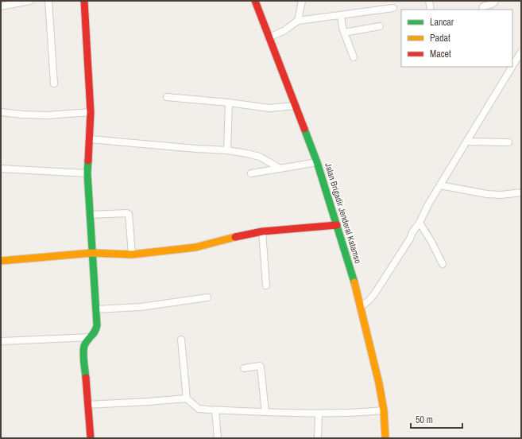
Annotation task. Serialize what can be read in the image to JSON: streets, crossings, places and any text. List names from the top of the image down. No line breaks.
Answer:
{"streets":{"street":["Jalan Brigadir Jenderal Katamso"]},"legend":["Lancar","Padat","Macet"],"scale_bar":"50 m"}
